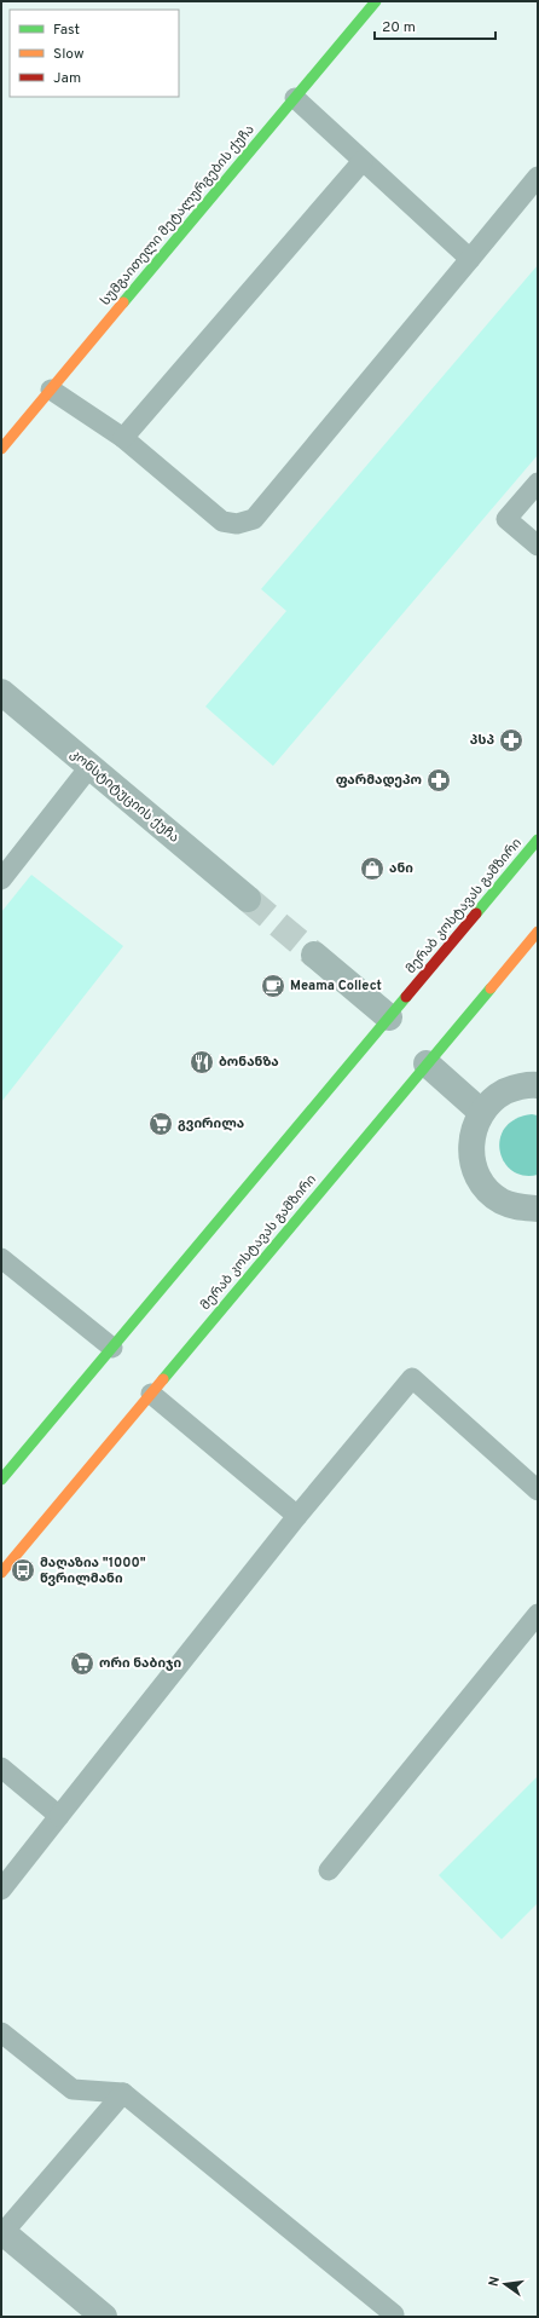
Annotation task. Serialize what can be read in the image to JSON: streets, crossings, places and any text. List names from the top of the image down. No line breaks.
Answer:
{"streets":{"street":["სუმგაითელი მეტალურგების ქუჩა","კონსტიტუციის ქუჩა","მერაბ კოსტავას გამზირი"]},"places":{"pharmacy":["პსპ","ფარმადეპო"],"shop":["ანი"],"cafe":["Meama Collect"],"restaurant":["ბონანზა"],"supermarket":["გვირილა","ორი ნაბიჯი"],"bus stop":["მაღაზია \"1000\" წვრილმანი"]},"legend":["Fast","Slow","Jam"],"scale_bar":"20 m","north":"left"}
